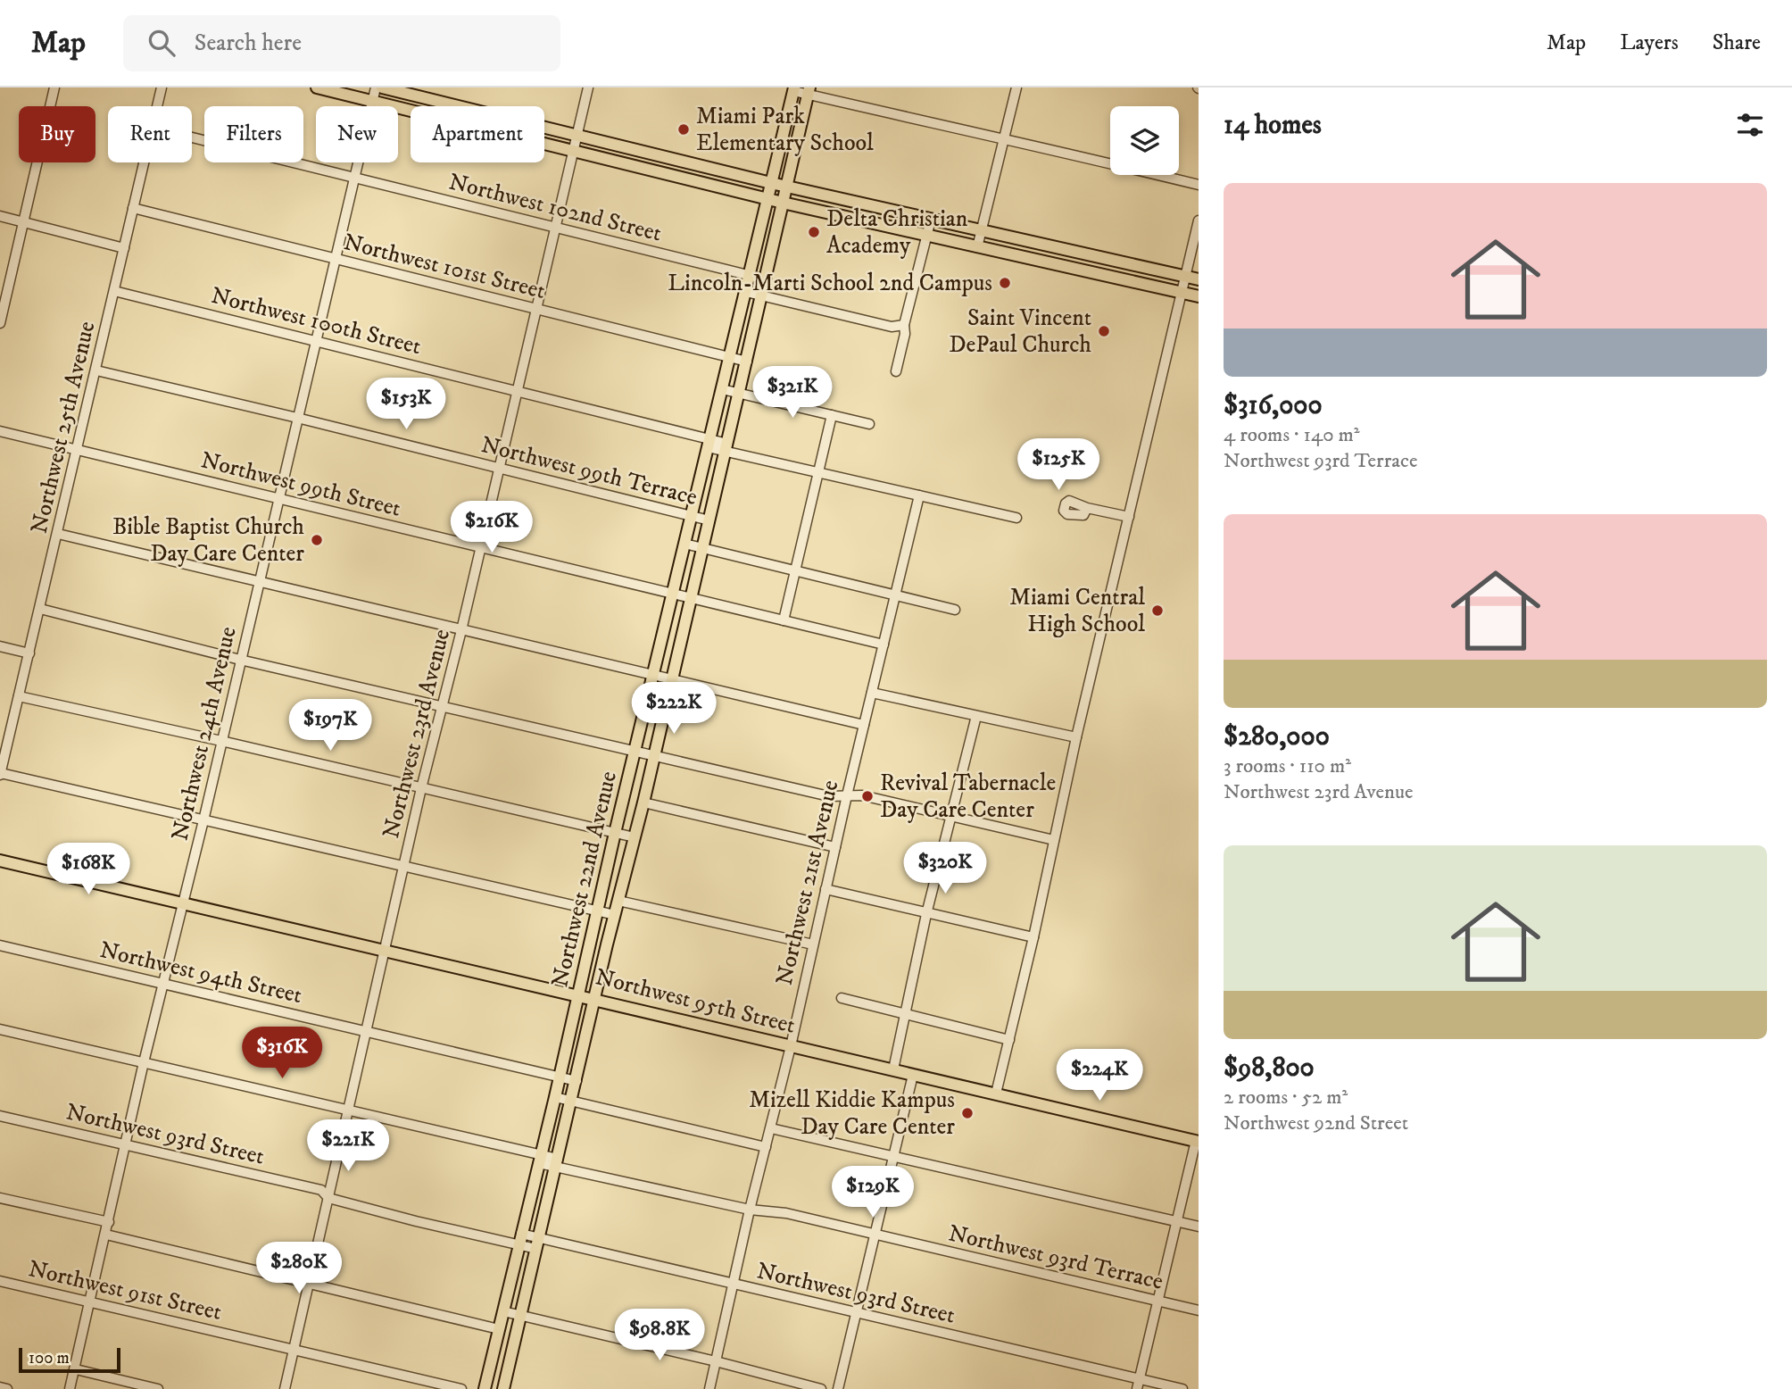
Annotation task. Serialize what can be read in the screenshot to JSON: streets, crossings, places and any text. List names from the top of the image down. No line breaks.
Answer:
{"streets":{"main road":["Northwest 22nd Avenue","Northwest 95th Street"],"street":["Northwest 102nd Street","Northwest 101st Street","Northwest 100th Street","Northwest 25th Avenue","Northwest 99th Terrace","Northwest 99th Street","Northwest 24th Avenue","Northwest 23rd Avenue","Northwest 21st Avenue","Northwest 94th Street","Northwest 93rd Street","Northwest 93rd Terrace","Northwest 91st Street"]},"crossings":[["Northwest 102nd Street","Northwest 24th Avenue"],["Northwest 102nd Street","Northwest 23rd Avenue"],["Northwest 102nd Street","Northwest 22nd Avenue"],["Northwest 101st Street","Northwest 25th Avenue"],["Northwest 101st Street","Northwest 24th Avenue"],["Northwest 101st Street","Northwest 23rd Avenue"],["Northwest 101st Street","Northwest 22nd Avenue"],["Northwest 100th Street","Northwest 25th Avenue"],["Northwest 100th Street","Northwest 24th Avenue"],["Northwest 100th Street","Northwest 23rd Avenue"],["Northwest 100th Street","Northwest 22nd Avenue"],["Northwest 100th Street","Northwest 21st Avenue"],["Northwest 25th Avenue","Northwest 99th Terrace"],["Northwest 25th Avenue","Northwest 99th Street"],["Northwest 99th Terrace","Northwest 24th Avenue"],["Northwest 99th Terrace","Northwest 23rd Avenue"],["Northwest 99th Terrace","Northwest 22nd Avenue"],["Northwest 99th Terrace","Northwest 21st Avenue"],["Northwest 99th Street","Northwest 24th Avenue"],["Northwest 99th Street","Northwest 23rd Avenue"],["Northwest 99th Street","Northwest 22nd Avenue"],["Northwest 99th Street","Northwest 21st Avenue"],["Northwest 24th Avenue","Northwest 94th Street"],["Northwest 24th Avenue","Northwest 95th Street"],["Northwest 24th Avenue","Northwest 93rd Street"],["Northwest 24th Avenue","Northwest 93rd Terrace"],["Northwest 24th Avenue","Northwest 91st Street"],["Northwest 23rd Avenue","Northwest 94th Street"],["Northwest 23rd Avenue","Northwest 95th Street"],["Northwest 23rd Avenue","Northwest 93rd Street"],["Northwest 23rd Avenue","Northwest 93rd Terrace"],["Northwest 23rd Avenue","Northwest 91st Street"],["Northwest 22nd Avenue","Northwest 94th Street"],["Northwest 22nd Avenue","Northwest 95th Street"],["Northwest 22nd Avenue","Northwest 93rd Street"],["Northwest 22nd Avenue","Northwest 93rd Terrace"],["Northwest 21st Avenue","Northwest 95th Street"],["Northwest 21st Avenue","Northwest 93rd Street"],["Northwest 21st Avenue","Northwest 93rd Terrace"]],"places":["Miami Park Elementary School","Delta Christian Academy","Lincoln-Marti School 2nd Campus","Saint Vincent DePaul Church","Bible Baptist Church Day Care Center","Miami Central High School","Revival Tabernacle Day Care Center","Mizell Kiddie Kampus Day Care Center"],"scale_bar":"100 m","page":{"header":"Map","search":"Search here","nav":["Map","Layers","Share"],"heading":"14 homes","chip":["Buy","Rent","Filters","New","Apartment"],"list":[{"name":"$316,000","note":"4 rooms · 140 m² · Northwest 93rd Terrace"},{"name":"$280,000","note":"3 rooms · 110 m² · Northwest 23rd Avenue"},{"name":"$98,800","note":"2 rooms · 52 m² · Northwest 92nd Street"}],"price":["$321K","$153K","$125K","$216K","$222K","$197K","$320K","$168K","$316K","$224K","$221K","$129K","$280K","$98.8K"],"scale":"100 m"}}
